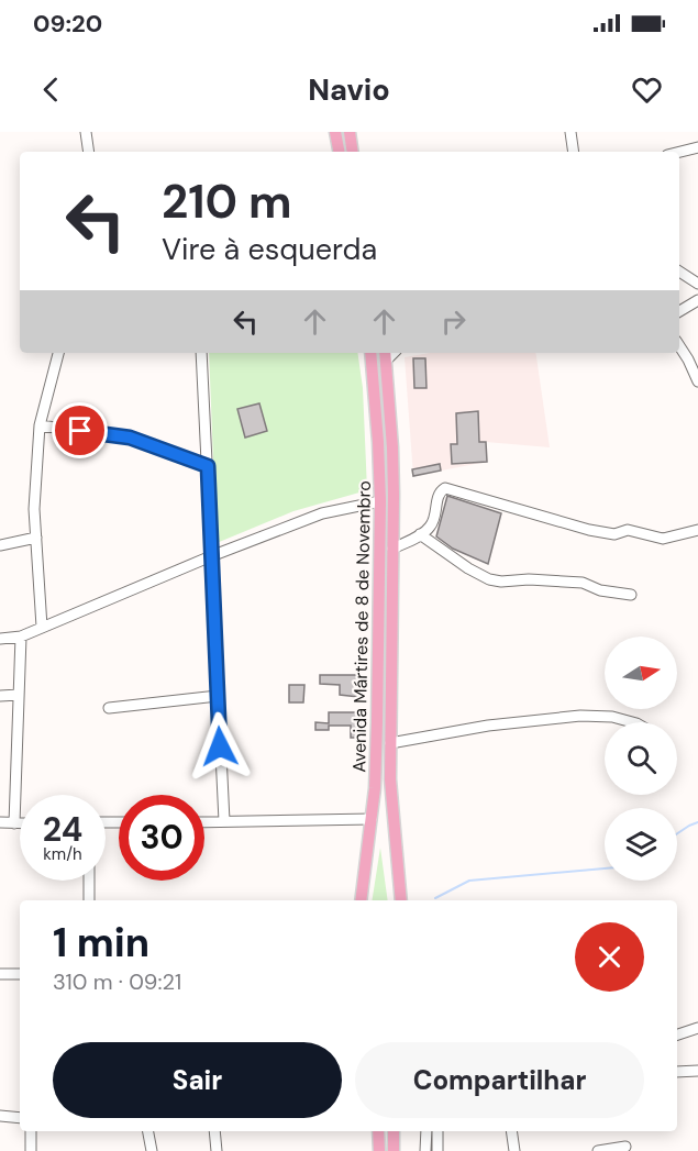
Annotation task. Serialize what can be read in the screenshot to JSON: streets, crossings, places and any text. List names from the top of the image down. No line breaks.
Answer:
{"streets":{"main road":["Avenida Mártires de 8 de Novembro"]},"north":"right","page":{"status":"09:20","header":"Navio","turn":["210 m","Vire à esquerda"],"speed":"24 km/h","limit":"30","heading":["1 min","310 m · 09:21"],"buttons":["Sair","Compartilhar"]}}
